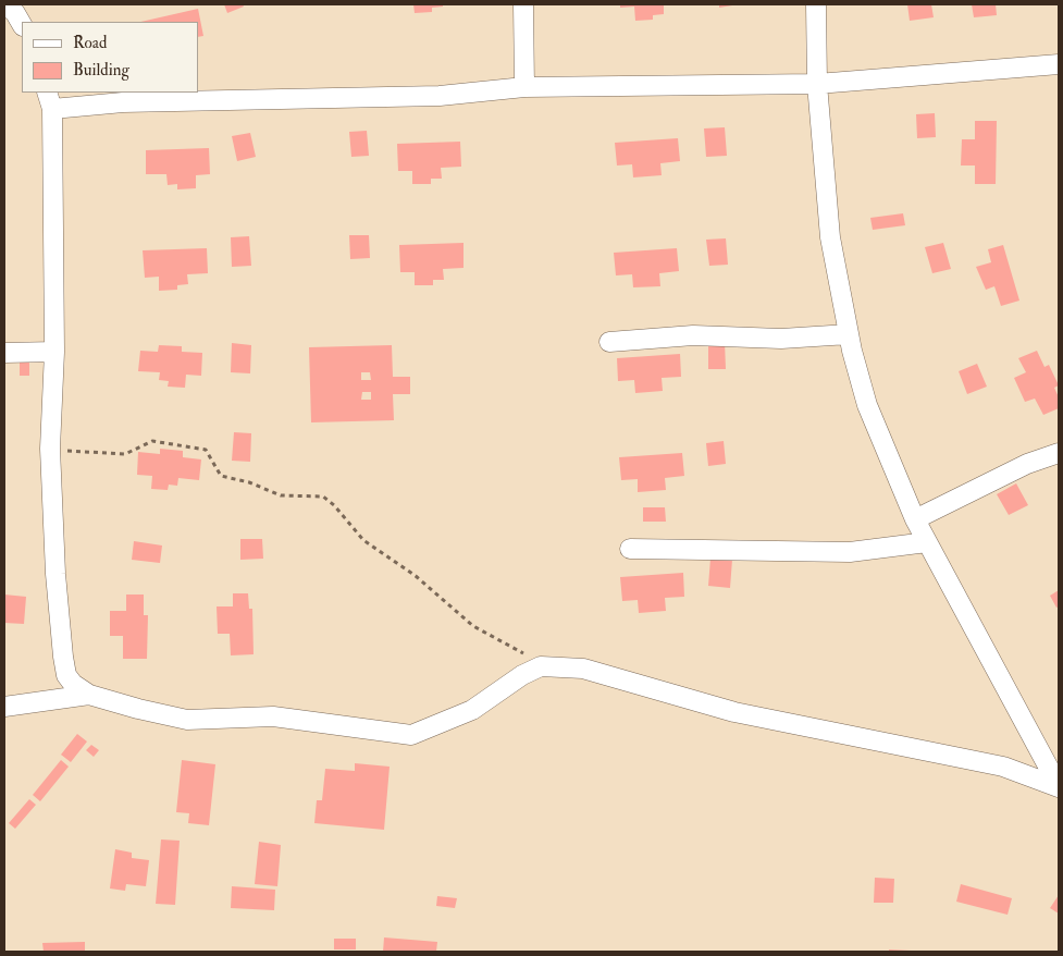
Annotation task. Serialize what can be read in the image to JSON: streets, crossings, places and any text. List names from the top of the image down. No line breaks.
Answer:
{"legend":["Road","Building"]}
